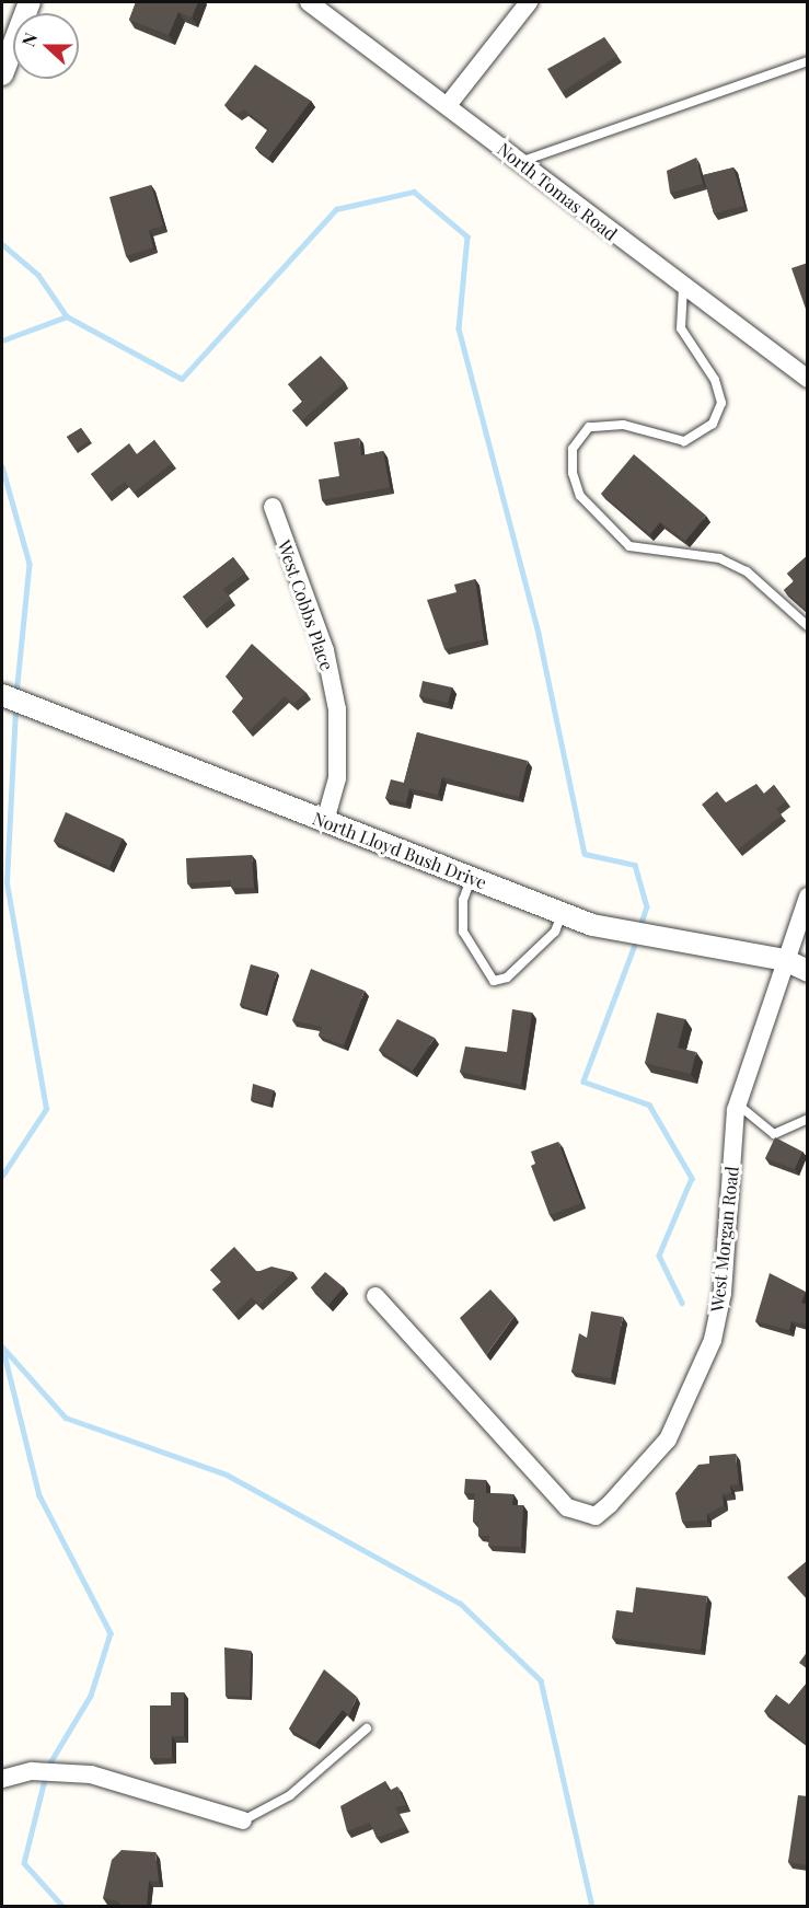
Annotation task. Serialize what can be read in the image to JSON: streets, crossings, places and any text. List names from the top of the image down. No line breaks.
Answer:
{"streets":{"street":["North Tomas Road","West Cobbs Place","North Lloyd Bush Drive","West Morgan Road"]},"crossings":[["West Cobbs Place","North Lloyd Bush Drive"],["North Lloyd Bush Drive","West Morgan Road"]],"north":"left"}
